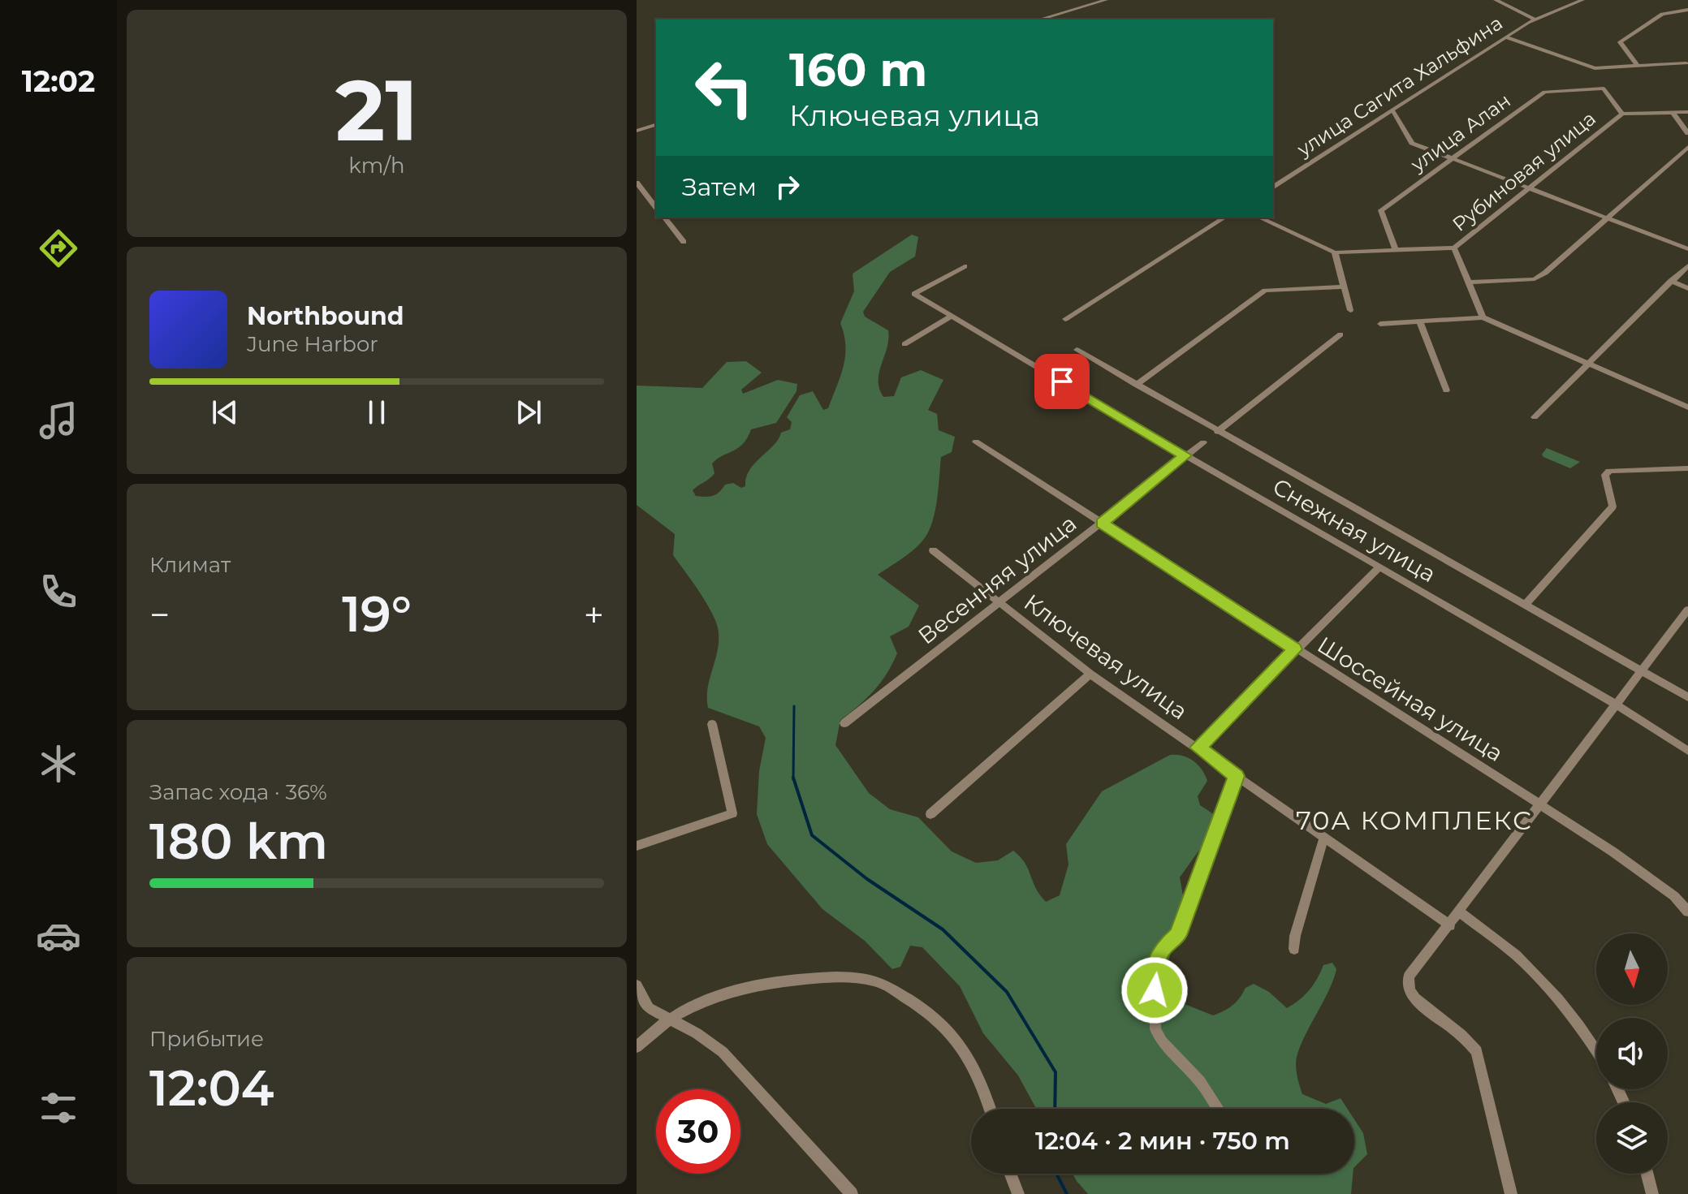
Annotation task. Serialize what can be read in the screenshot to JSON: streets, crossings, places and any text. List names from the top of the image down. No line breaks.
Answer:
{"streets":{"street":["улица Сагита Хальфина","улица Алан","Рубиновая улица","Снежная улица","Весенняя улица","Ключевая улица","Шоссейная улица"]},"crossings":[["улица Алан","Рубиновая улица"],["Снежная улица","Весенняя улица"],["Весенняя улица","Ключевая улица"],["Весенняя улица","Шоссейная улица"]],"districts":["70А КОМПЛЕКС"],"north":"bottom","page":{"tabs":"12:02","tile":[["21","km/h"],"Климат",["Запас хода · 36%","180 km"],["Прибытие","12:04"]],"turn":["160 m","Ключевая улица"],"then":"Затем","song":["Northbound","June Harbor"],"heat":["−","19°","+"],"limit":"30","trip":"12:04 · 2 мин · 750 m"}}
